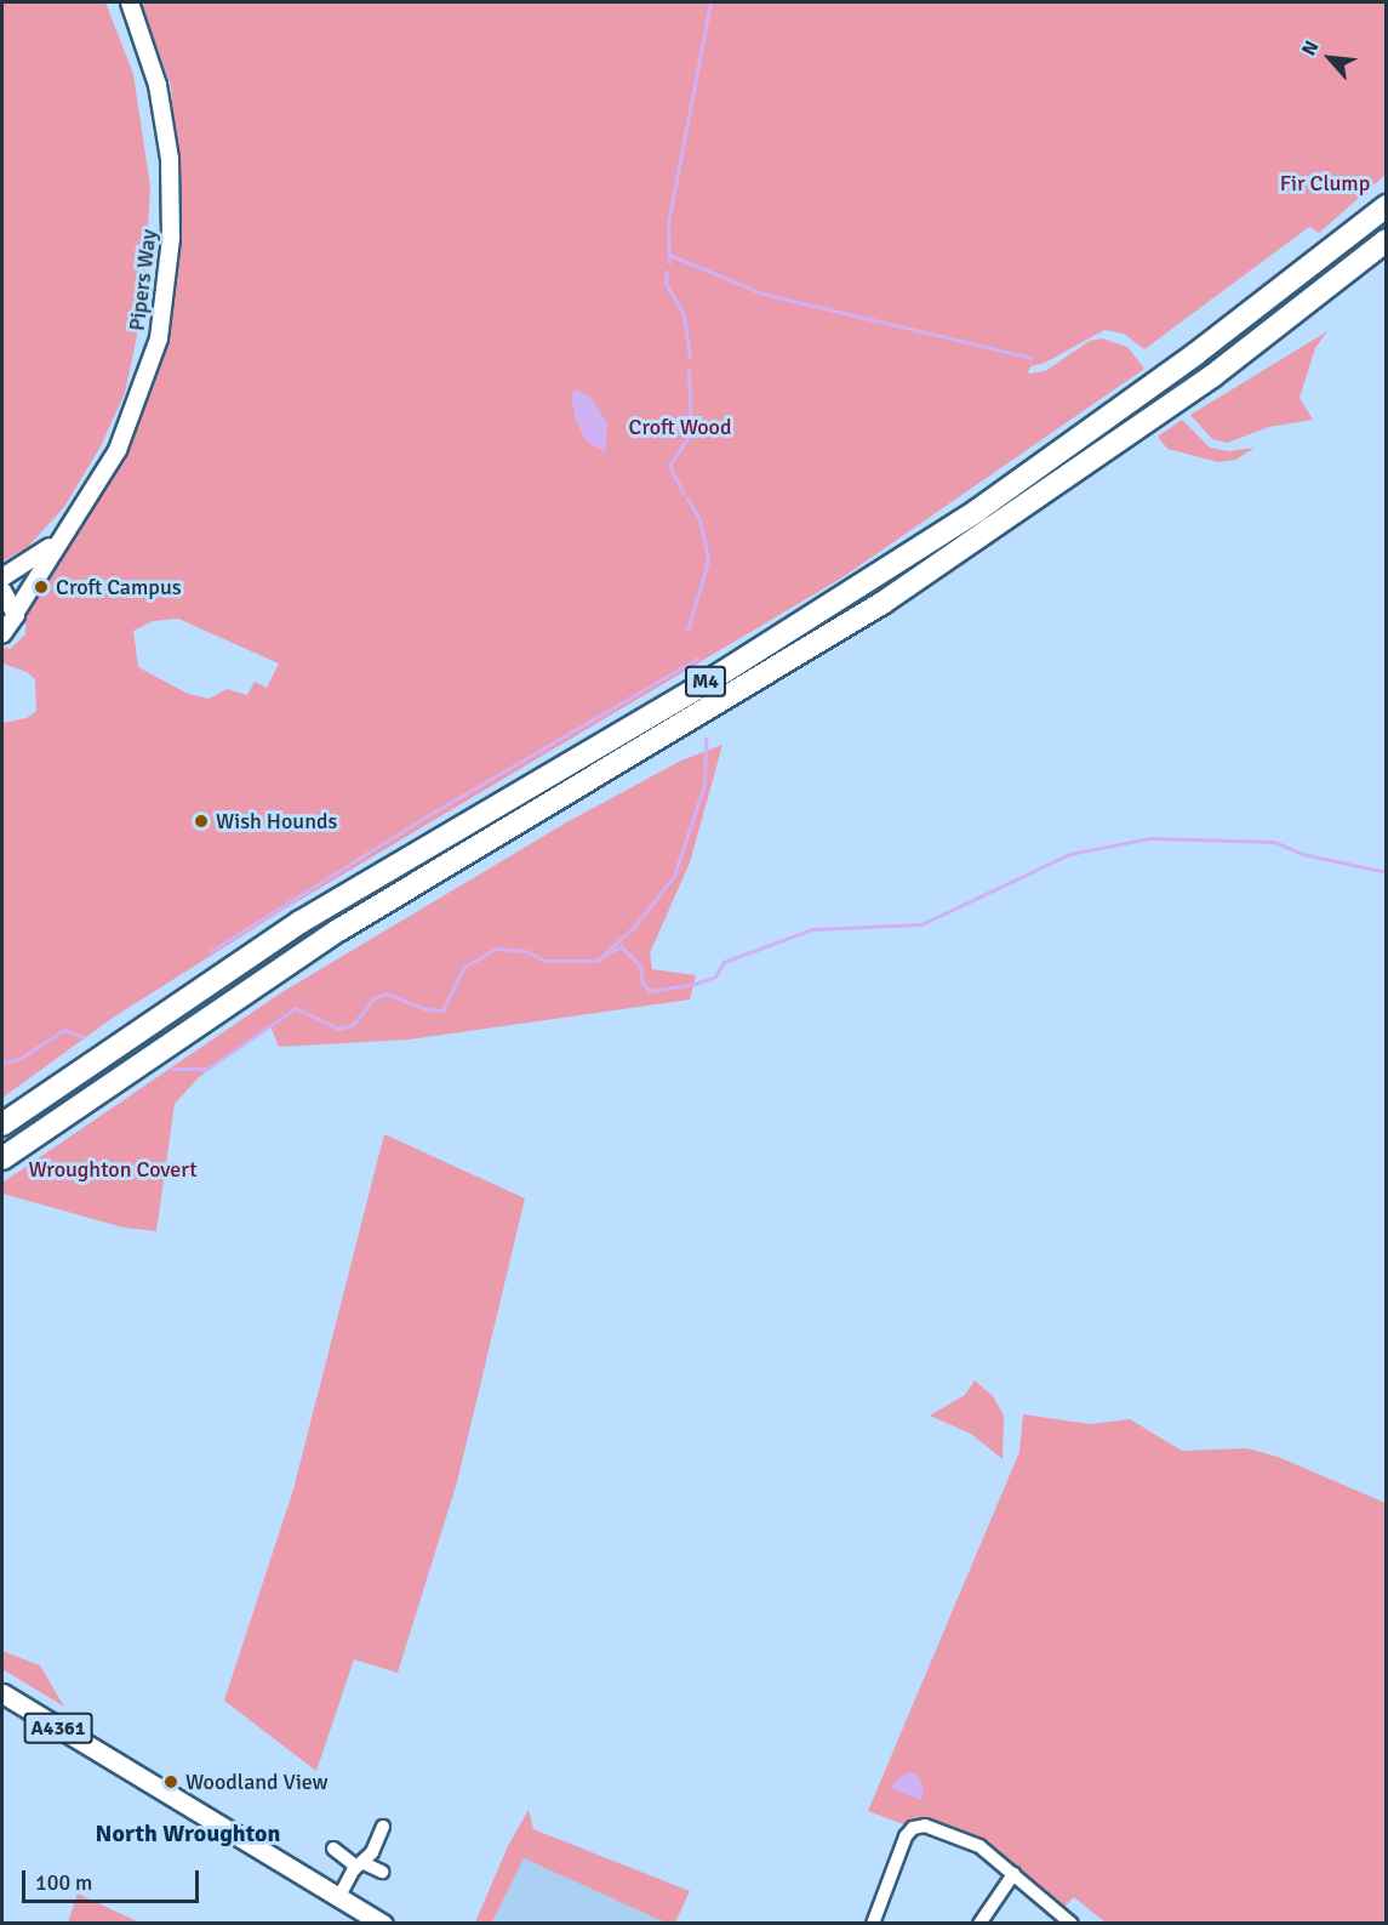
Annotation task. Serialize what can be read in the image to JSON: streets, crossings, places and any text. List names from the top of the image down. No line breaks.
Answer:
{"streets":{"highway":["M4"],"main road":["Pipers Way","A4361"]},"districts":["North Wroughton"],"parks":["Fir Clump","Croft Wood","Wroughton Covert"],"places":["Croft Campus","Wish Hounds","Woodland View"],"scale_bar":"100 m","north":"top left"}
